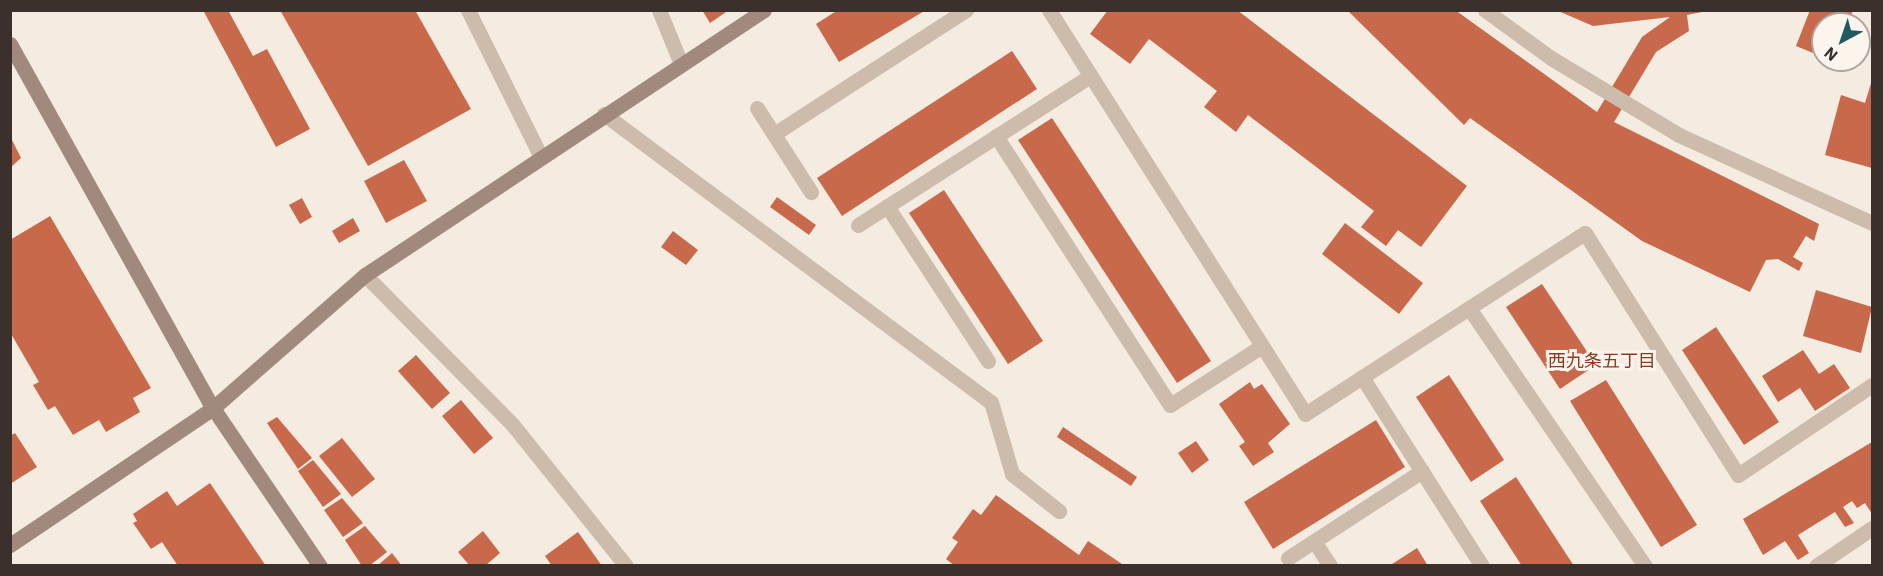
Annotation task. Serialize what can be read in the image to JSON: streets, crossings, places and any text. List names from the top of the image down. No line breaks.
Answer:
{"districts":["西九条五丁目"],"north":"bottom left"}
